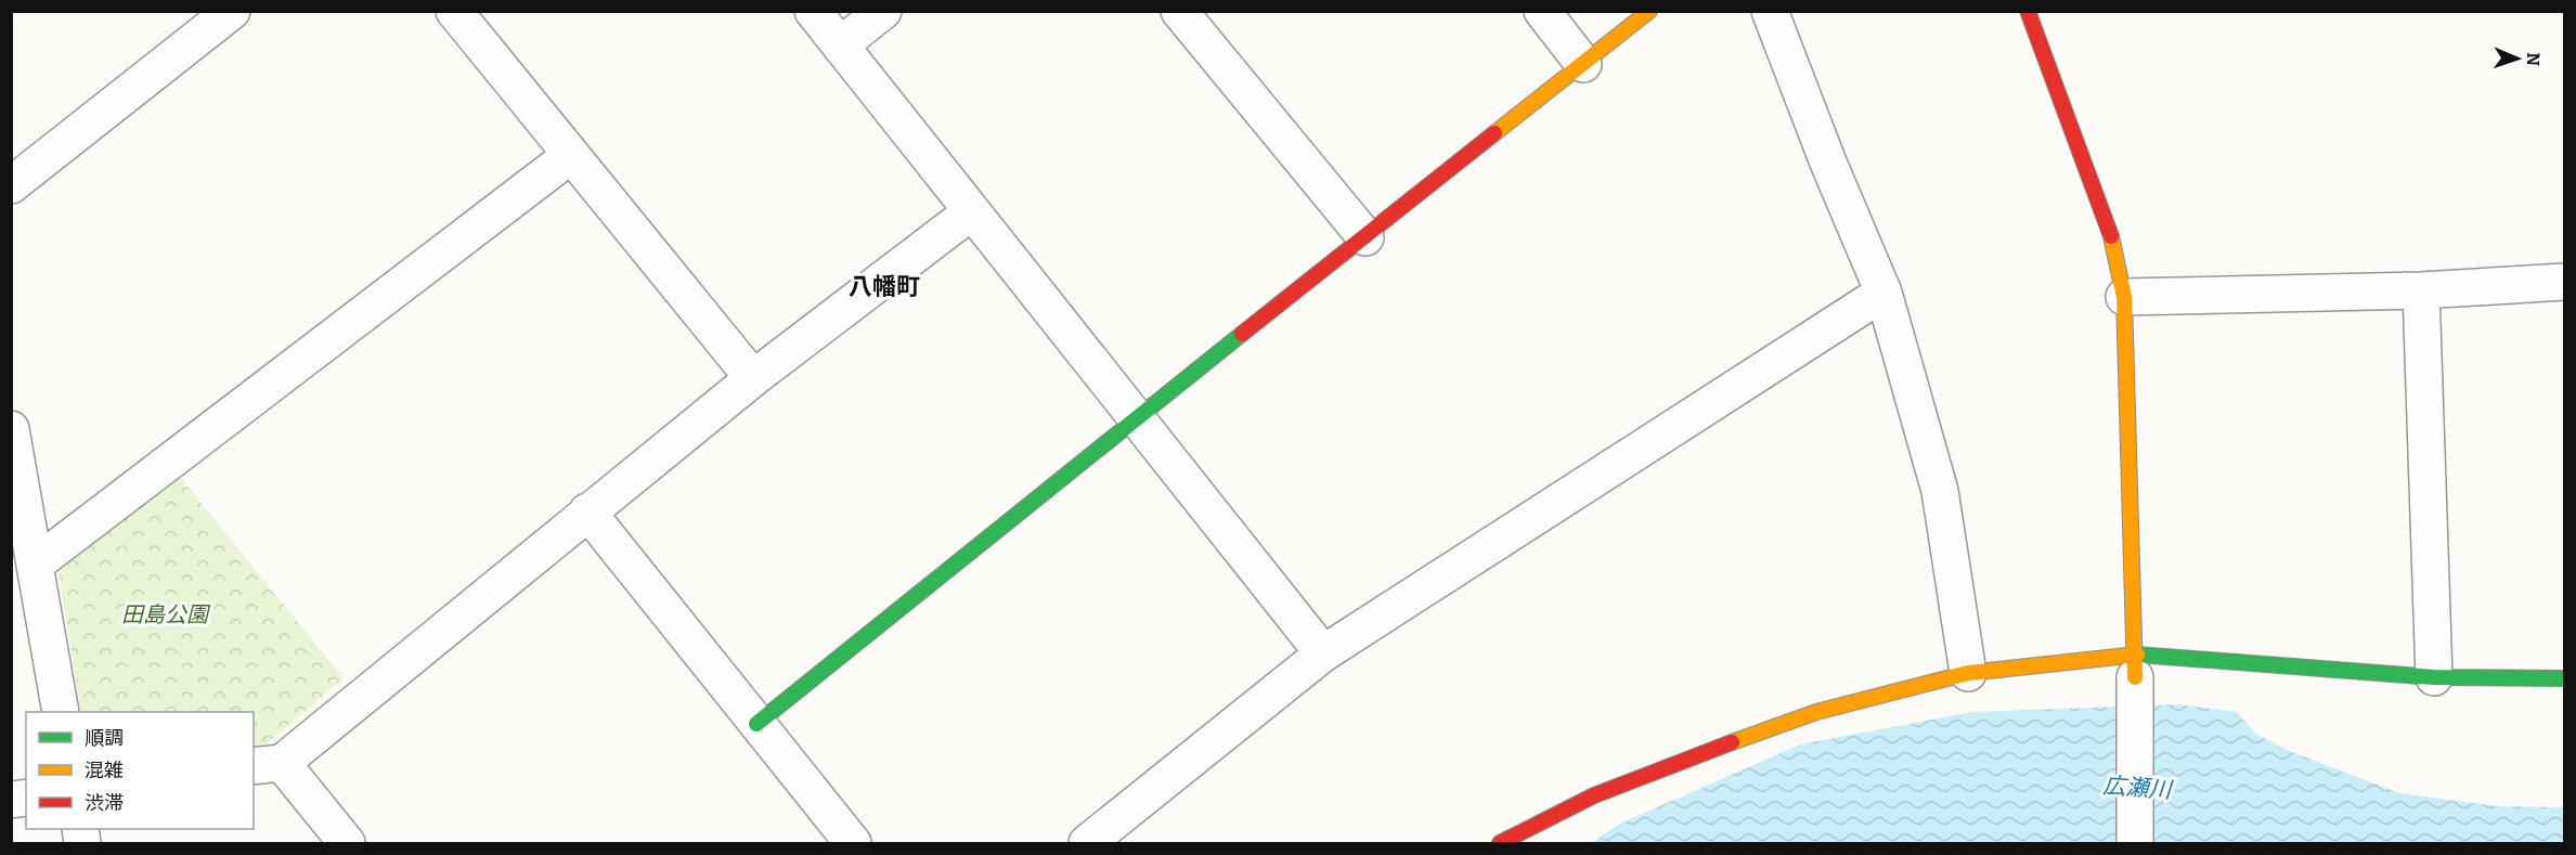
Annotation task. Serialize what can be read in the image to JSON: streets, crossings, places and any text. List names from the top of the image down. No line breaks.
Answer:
{"districts":["八幡町"],"water":["広瀬川"],"parks":["田島公園"],"legend":["順調","混雑","渋滞"],"north":"right"}
